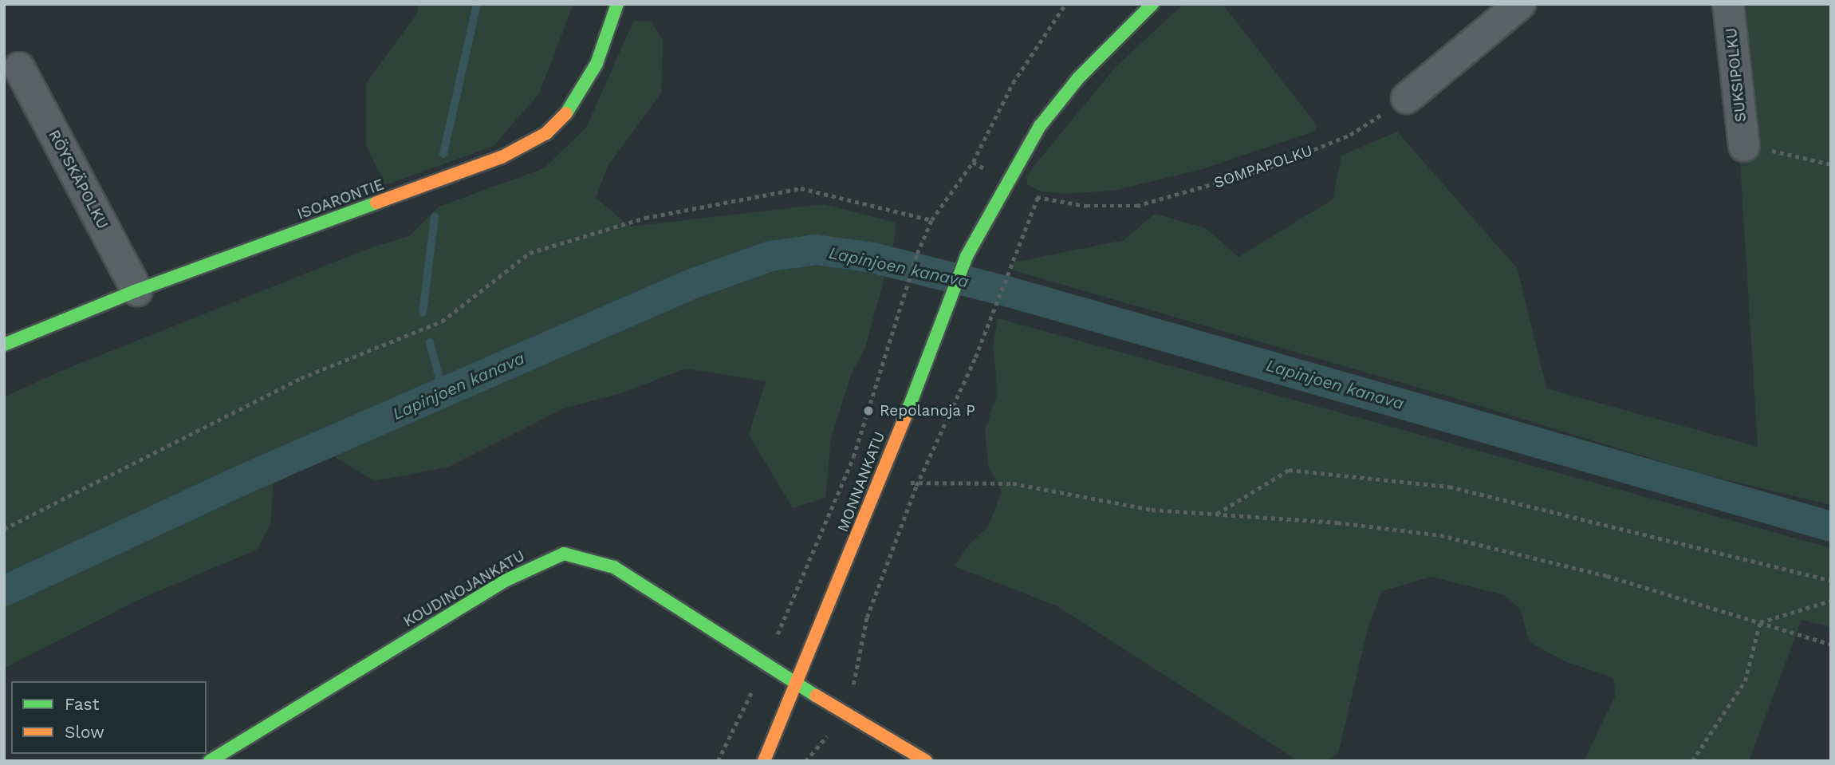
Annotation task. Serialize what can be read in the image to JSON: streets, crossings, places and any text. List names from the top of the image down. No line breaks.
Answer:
{"streets":{"street":["SUKSIPOLKU","RÖYSKÄPOLKU","ISOARONTIE","MONNANKATU","KOUDINOJANKATU"],"path":["SOMPAPOLKU"]},"crossings":[["SOMPAPOLKU","MONNANKATU"],["RÖYSKÄPOLKU","ISOARONTIE"],["MONNANKATU","KOUDINOJANKATU"]],"water":["Lapinjoen kanava"],"places":["Repolanoja P"],"legend":["Fast","Slow"]}
